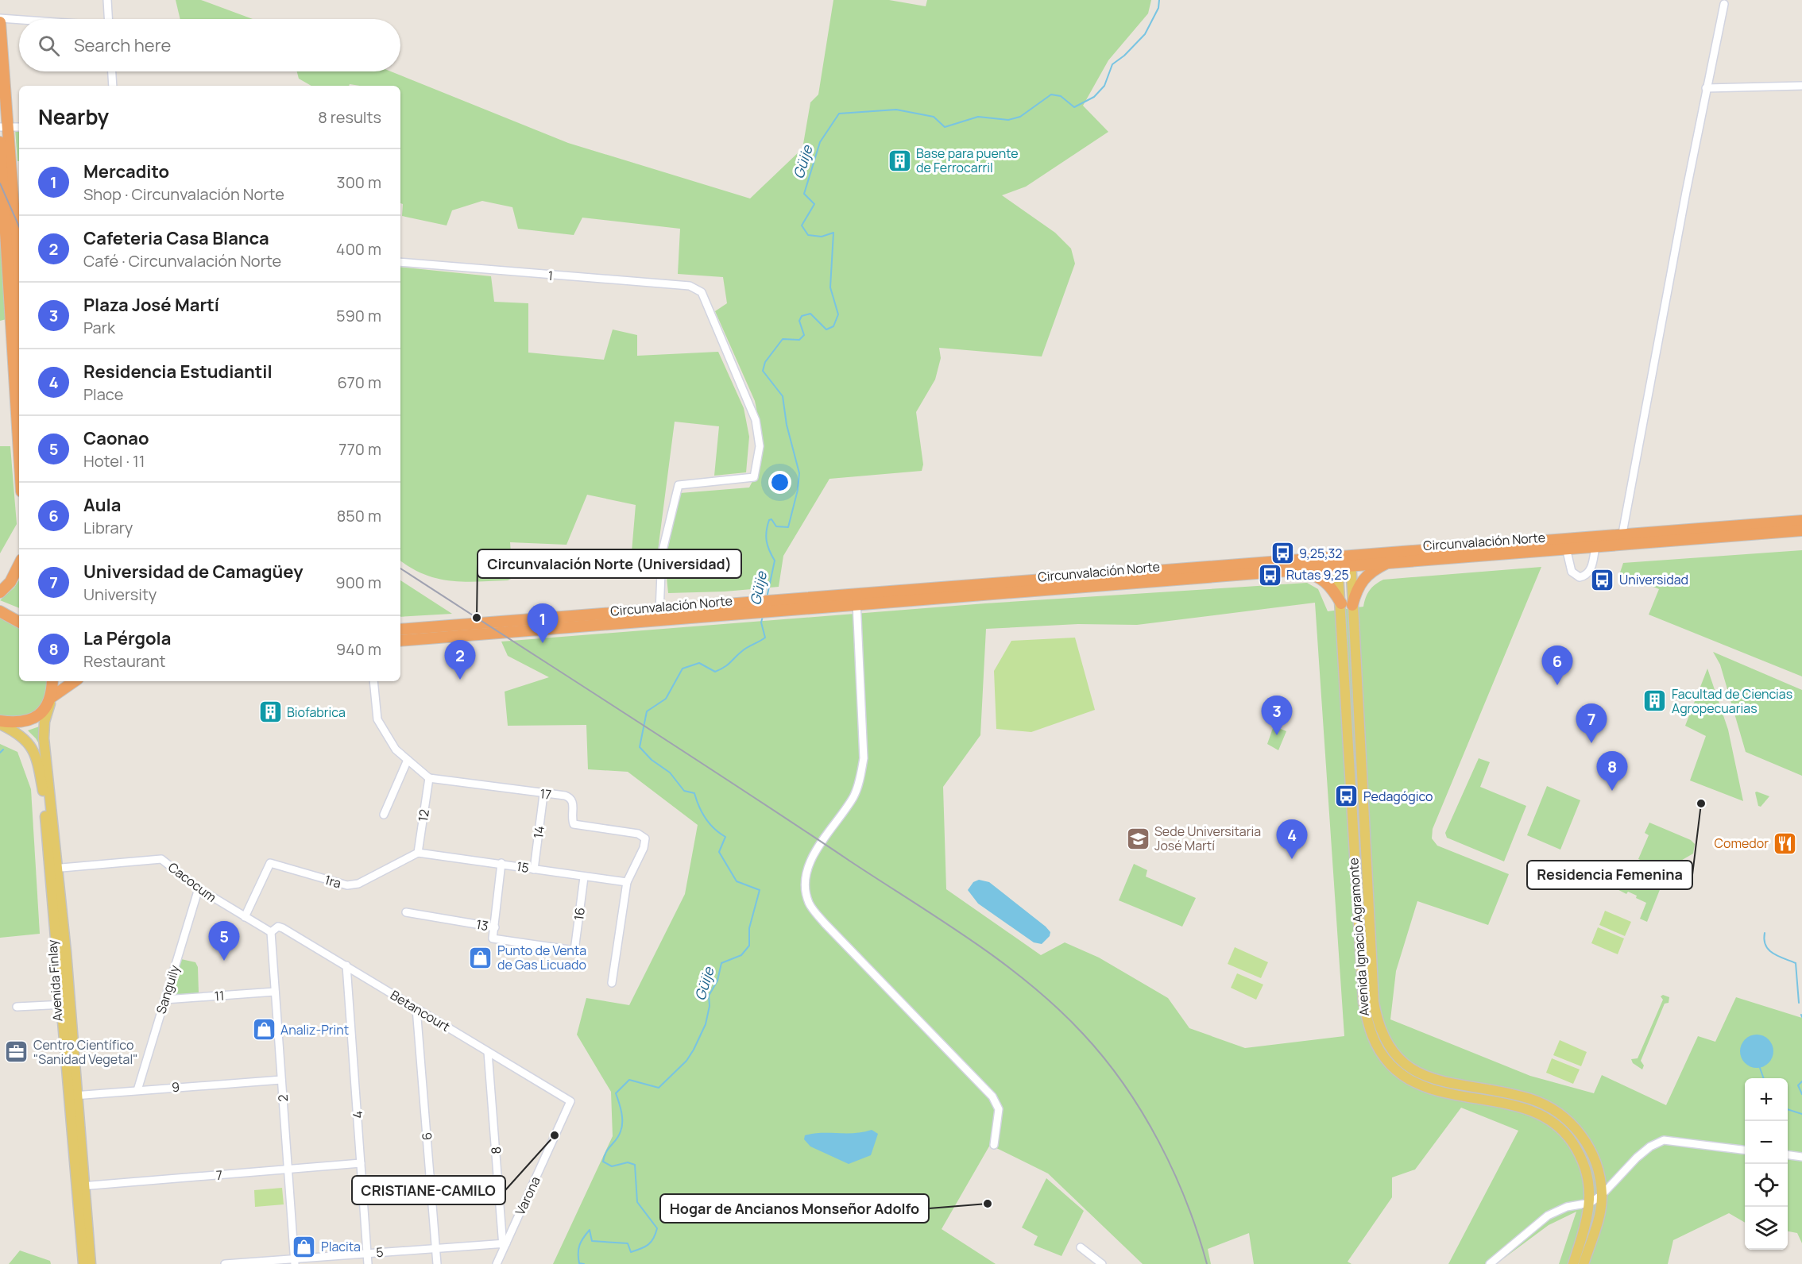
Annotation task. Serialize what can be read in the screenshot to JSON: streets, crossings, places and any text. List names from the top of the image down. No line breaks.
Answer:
{"streets":{"highway":["Circunvalación Norte"],"main road":["Avenida Ignacio Agramonte","Avenida Finlay"],"street":["1","17","12","14","15","1ra","Cacocum","16","13","Sanguily","11","Betancourt","9","2","4","6","8","7","Varona","5"]},"crossings":[["1","Circunvalación Norte"],["Circunvalación Norte","Avenida Ignacio Agramonte"],["17","12"],["17","14"],["17","15"],["12","15"],["12","1ra"],["14","15"],["15","1ra"],["15","16"],["1ra","Cacocum"],["Cacocum","Avenida Finlay"],["Cacocum","Sanguily"],["Cacocum","Betancourt"],["Cacocum","2"],["16","13"],["Avenida Finlay","9"],["Avenida Finlay","7"],["Sanguily","11"],["Sanguily","9"],["11","2"],["Betancourt","2"],["Betancourt","4"],["Betancourt","6"],["Betancourt","8"],["Betancourt","Varona"],["9","2"],["2","7"],["2","5"],["4","7"],["4","5"],["6","5"],["8","Varona"],["8","5"],["Varona","5"]],"water":["Güije"],"places":{"building":["Base para puente de Ferrocarril","Facultad de Ciencias Agropecuarias","Biofabrica"],"bus stop":["9,25,32","Rutas 9,25","Universidad","Pedagógico"],"other":["Circunvalación Norte (Universidad)","Residencia Femenina","CRISTIANE-CAMILO","Hogar de Ancianos Monseñor Adolfo"],"school or university":["Sede Universitaria José Martí"],"restaurant":["Comedor"],"shop":["Punto de Venta de Gas Licuado","Analiz-Print","Placita"],"office":["Centro Científico \"Sanidad Vegetal\""]},"page":{"search":"Search here","heading":["Nearby","8 results"],"list":[{"mark":"1","name":"Mercadito","note":"Shop · Circunvalación Norte","value":"300 m"},{"mark":"2","name":"Cafeteria Casa Blanca","note":"Café · Circunvalación Norte","value":"400 m"},{"mark":"3","name":"Plaza José Martí","note":"Park","value":"590 m"},{"mark":"4","name":"Residencia Estudiantil","note":"Place","value":"670 m"},{"mark":"5","name":"Caonao","note":"Hotel · 11","value":"770 m"},{"mark":"6","name":"Aula","note":"Library","value":"850 m"},{"mark":"7","name":"Universidad de Camagüey","note":"University","value":"900 m"},{"mark":"8","name":"La Pérgola","note":"Restaurant","value":"940 m"}],"pins":["1","2","6","3","7","8","4","5"],"map_buttons":["+","−"]}}
